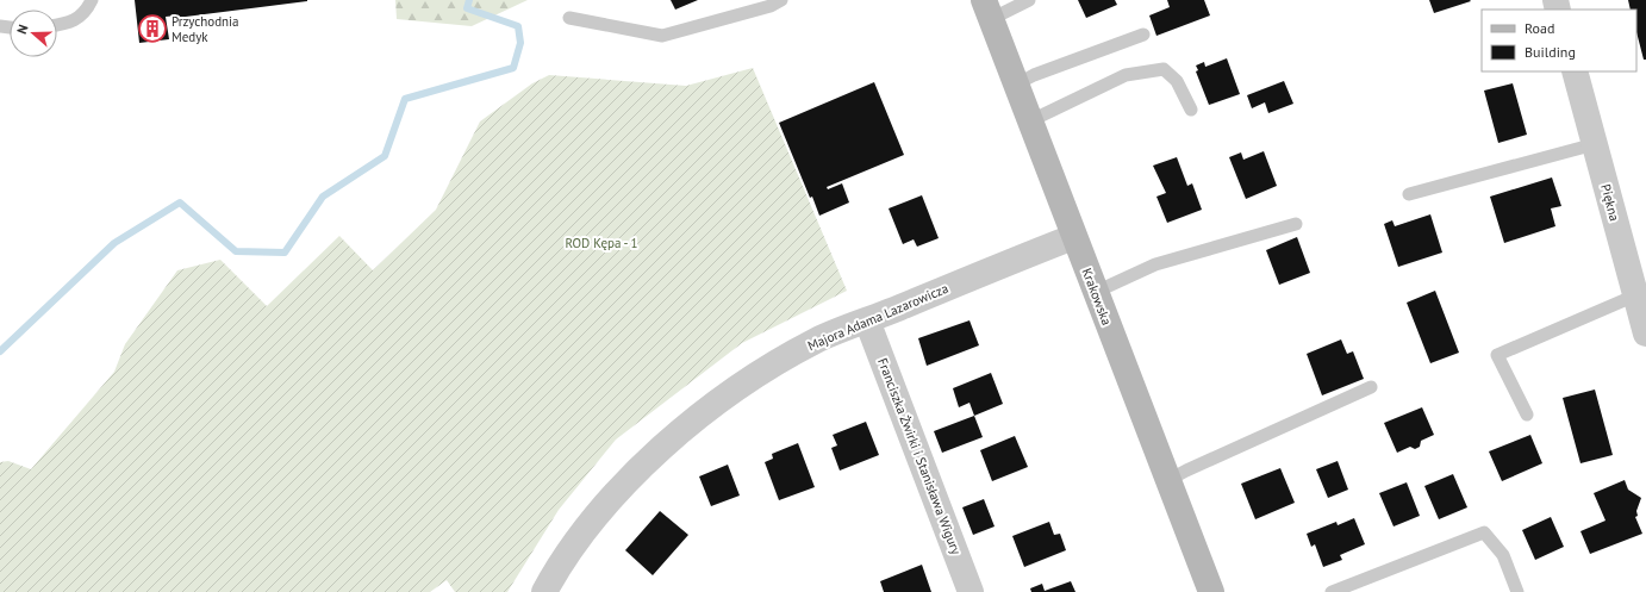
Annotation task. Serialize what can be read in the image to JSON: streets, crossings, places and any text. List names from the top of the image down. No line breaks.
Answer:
{"streets":{"street":["Piękna","Krakowska","Majora Adama Lazarowicza","Franciszka Żwirki i Stanisława Wigury"]},"crossings":[["Krakowska","Majora Adama Lazarowicza"],["Majora Adama Lazarowicza","Franciszka Żwirki i Stanisława Wigury"]],"parks":["ROD Kępa - 1"],"places":{"building":["Przychodnia Medyk"]},"legend":["Road","Building"],"north":"left"}
